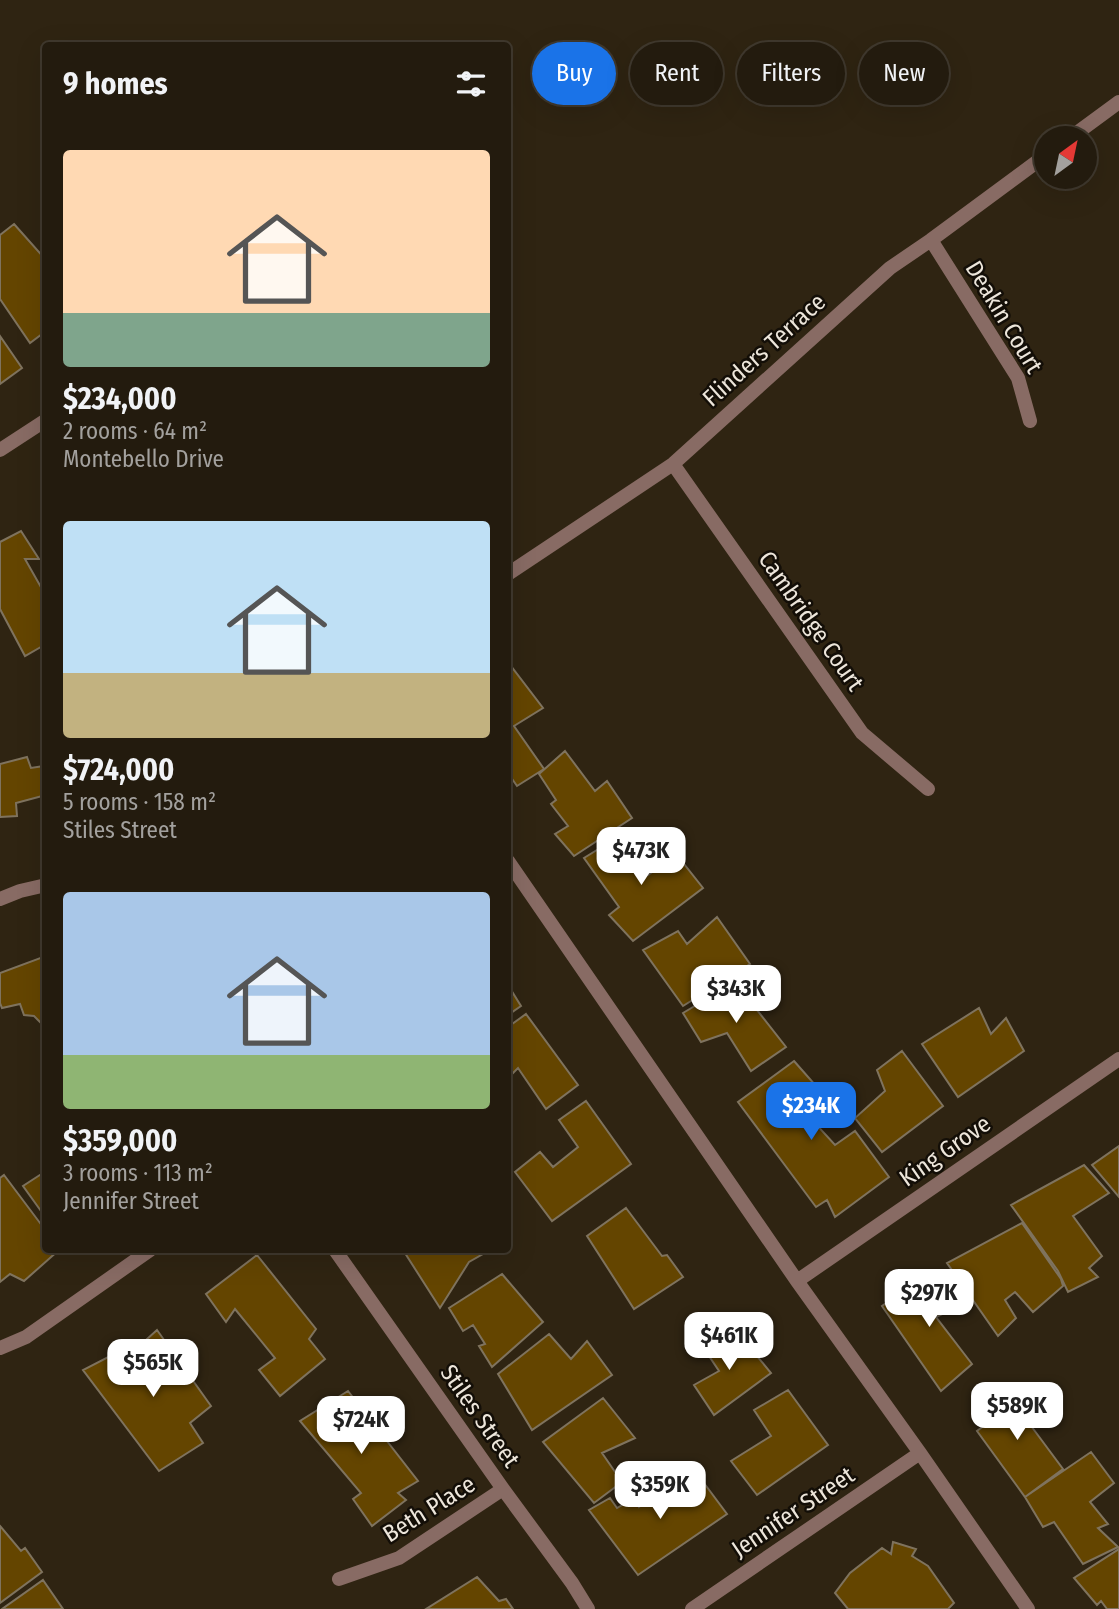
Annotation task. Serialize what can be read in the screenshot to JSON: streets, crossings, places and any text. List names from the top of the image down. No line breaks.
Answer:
{"streets":{"street":["Deakin Court","Flinders Terrace","Cambridge Court","King Grove","Stiles Street","Beth Place","Jennifer Street"]},"crossings":[["Deakin Court","Flinders Terrace"],["Flinders Terrace","Cambridge Court"],["Stiles Street","Beth Place"]],"north":"top right","page":{"chip":["Buy","Rent","Filters","New"],"heading":"9 homes","list":[{"name":"$234,000","note":"2 rooms · 64 m² · Montebello Drive"},{"name":"$724,000","note":"5 rooms · 158 m² · Stiles Street"},{"name":"$359,000","note":"3 rooms · 113 m² · Jennifer Street"}],"price":["$473K","$343K","$234K","$297K","$461K","$565K","$589K","$724K","$359K"]}}
